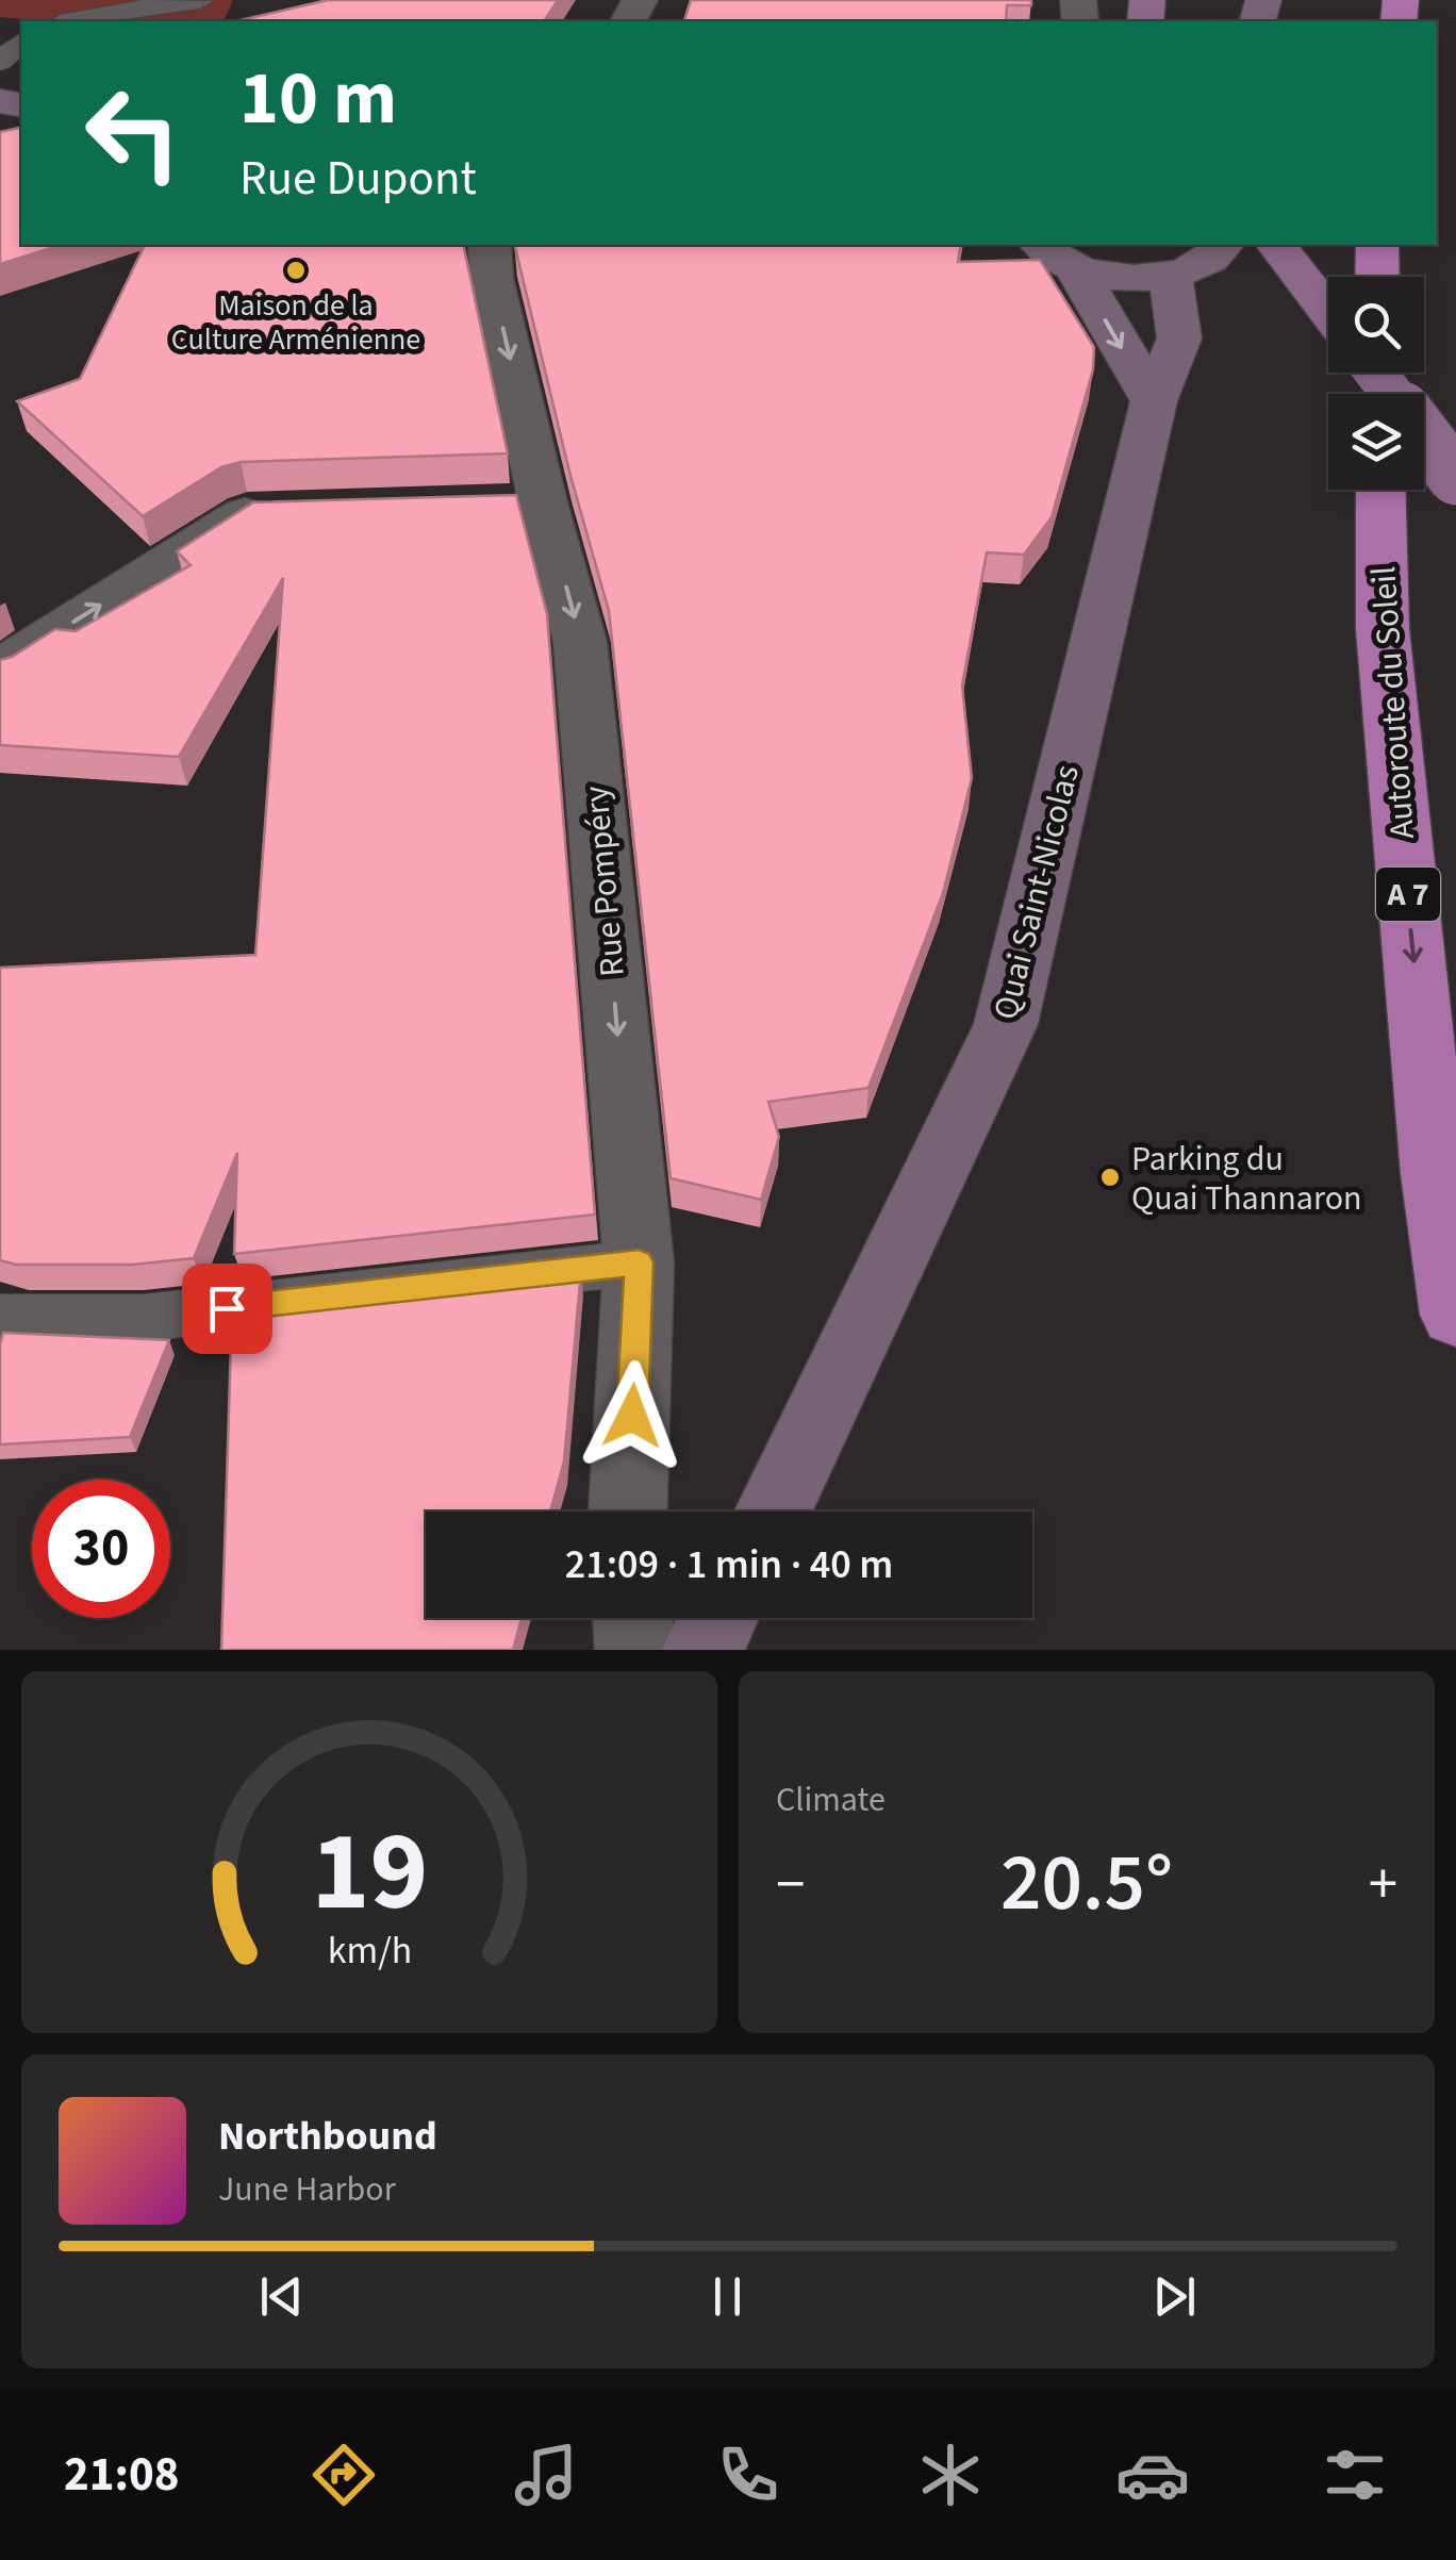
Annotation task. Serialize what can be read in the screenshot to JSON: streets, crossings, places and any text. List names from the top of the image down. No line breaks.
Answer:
{"streets":{"highway":["Autoroute du Soleil","A 7"],"street":["Rue Pompéry","Quai Saint-Nicolas"]},"one_way":["Autoroute du Soleil","Rue Pompéry"],"places":["Maison de la Culture Arménienne","Parking du Quai Thannaron"],"page":{"turn":["10 m","Rue Dupont"],"limit":"30","trip":"21:09 · 1 min · 40 m","tile":"Climate","heat":["−","20.5°","+"],"song":["Northbound","June Harbor"],"tabs":"21:08","gauge":["19","km/h"]}}
